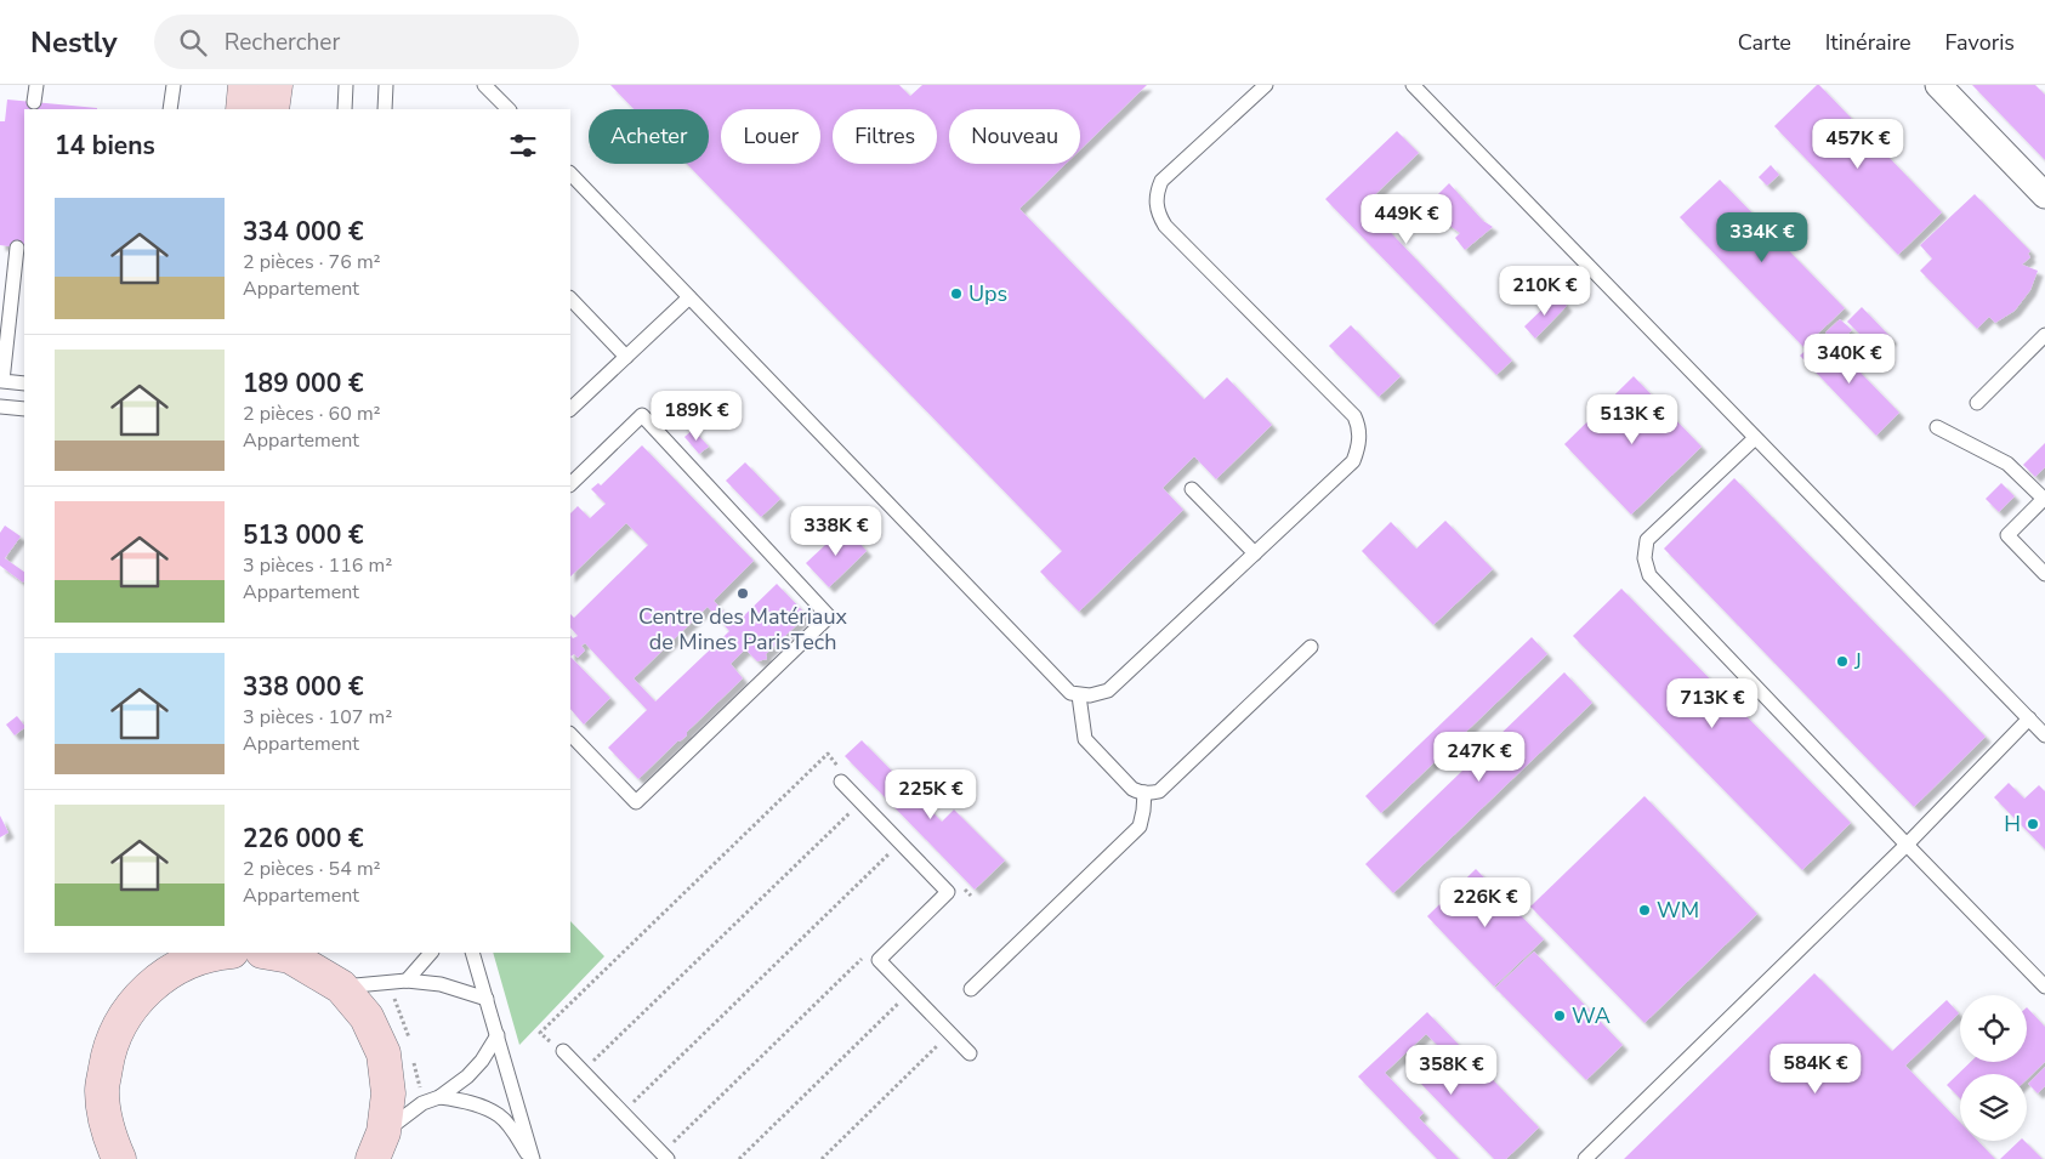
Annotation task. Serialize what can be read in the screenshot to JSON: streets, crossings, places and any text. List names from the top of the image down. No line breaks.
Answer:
{"places":["Ups","Centre des Matériaux de Mines ParisTech","J","H","WM","WA"],"page":{"header":"Nestly","search":"Rechercher","nav":["Carte","Itinéraire","Favoris"],"chip":["Acheter","Louer","Filtres","Nouveau"],"heading":"14 biens","price":["457K €","449K €","334K €","210K €","340K €","189K €","513K €","338K €","713K €","247K €","225K €","226K €","584K €","358K €"],"list":[{"name":"334 000 €","note":"2 pièces · 76 m² · Appartement"},{"name":"189 000 €","note":"2 pièces · 60 m² · Appartement"},{"name":"513 000 €","note":"3 pièces · 116 m² · Appartement"},{"name":"338 000 €","note":"3 pièces · 107 m² · Appartement"},{"name":"226 000 €","note":"2 pièces · 54 m² · Appartement"}]}}
